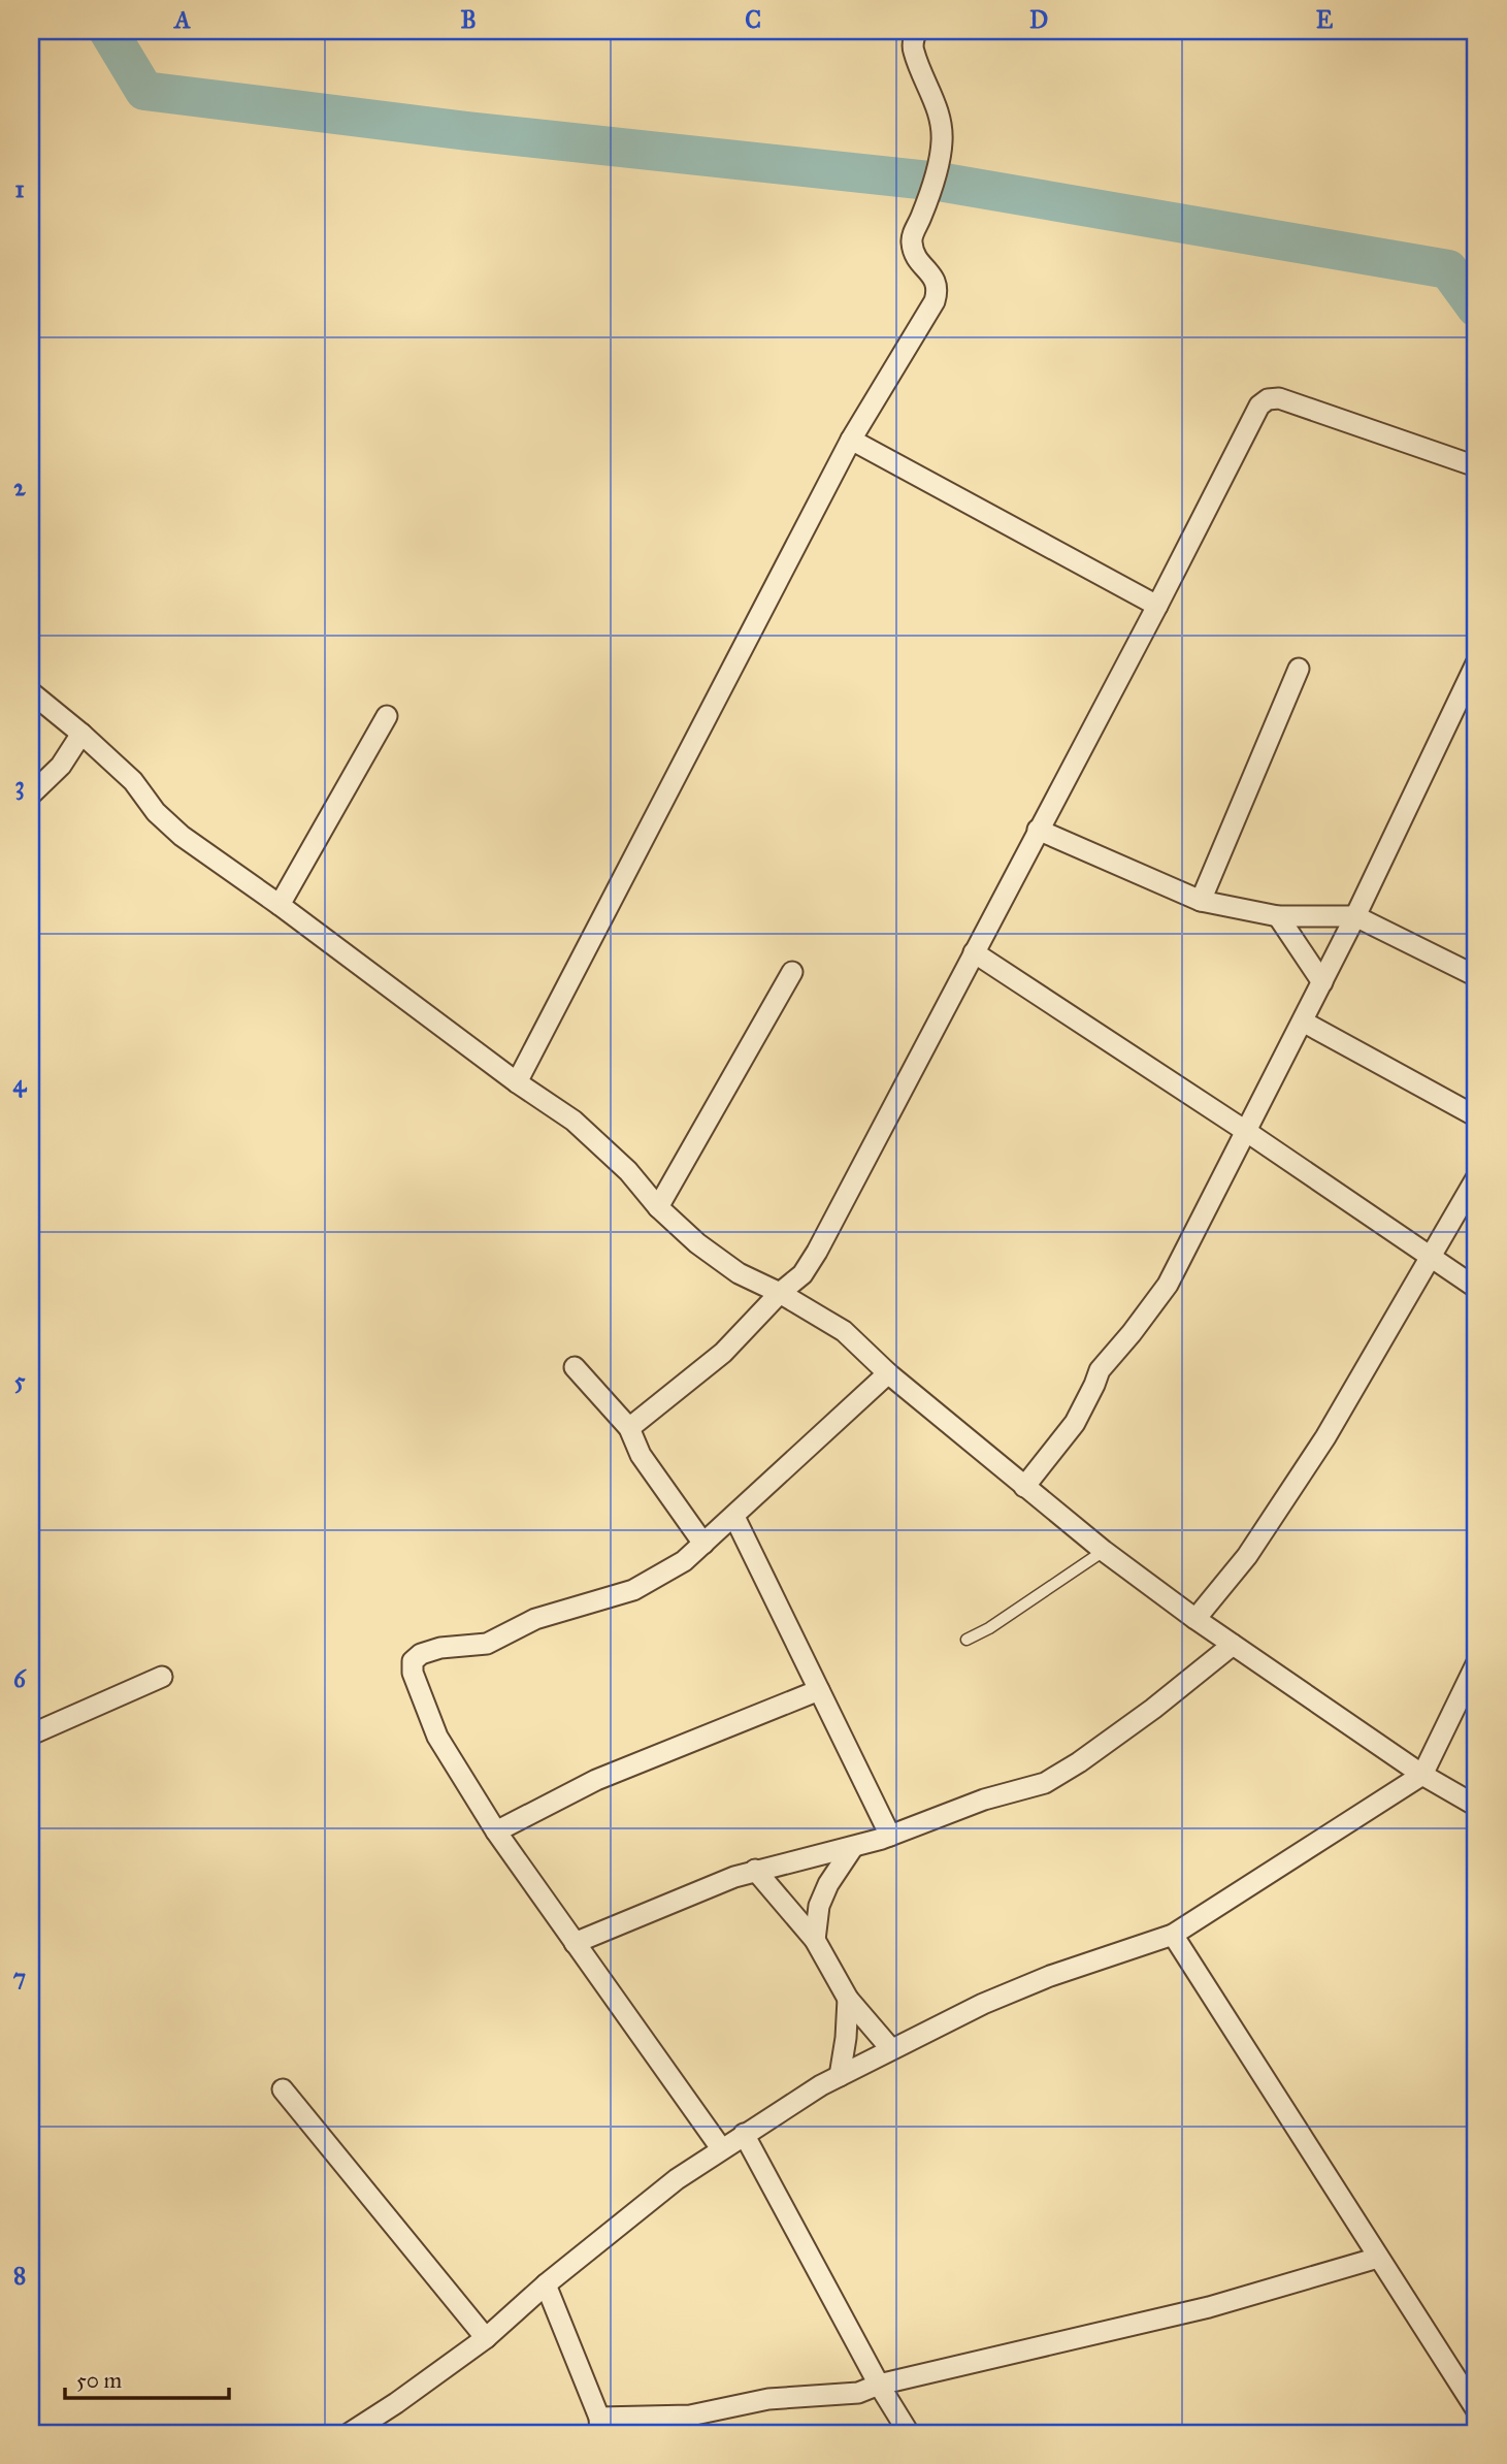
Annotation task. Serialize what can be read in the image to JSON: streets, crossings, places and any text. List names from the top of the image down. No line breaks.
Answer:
{"scale_bar":"50 m","grid":{"columns":["A","B","C","D","E"],"rows":["1","2","3","4","5","6","7","8"]}}
